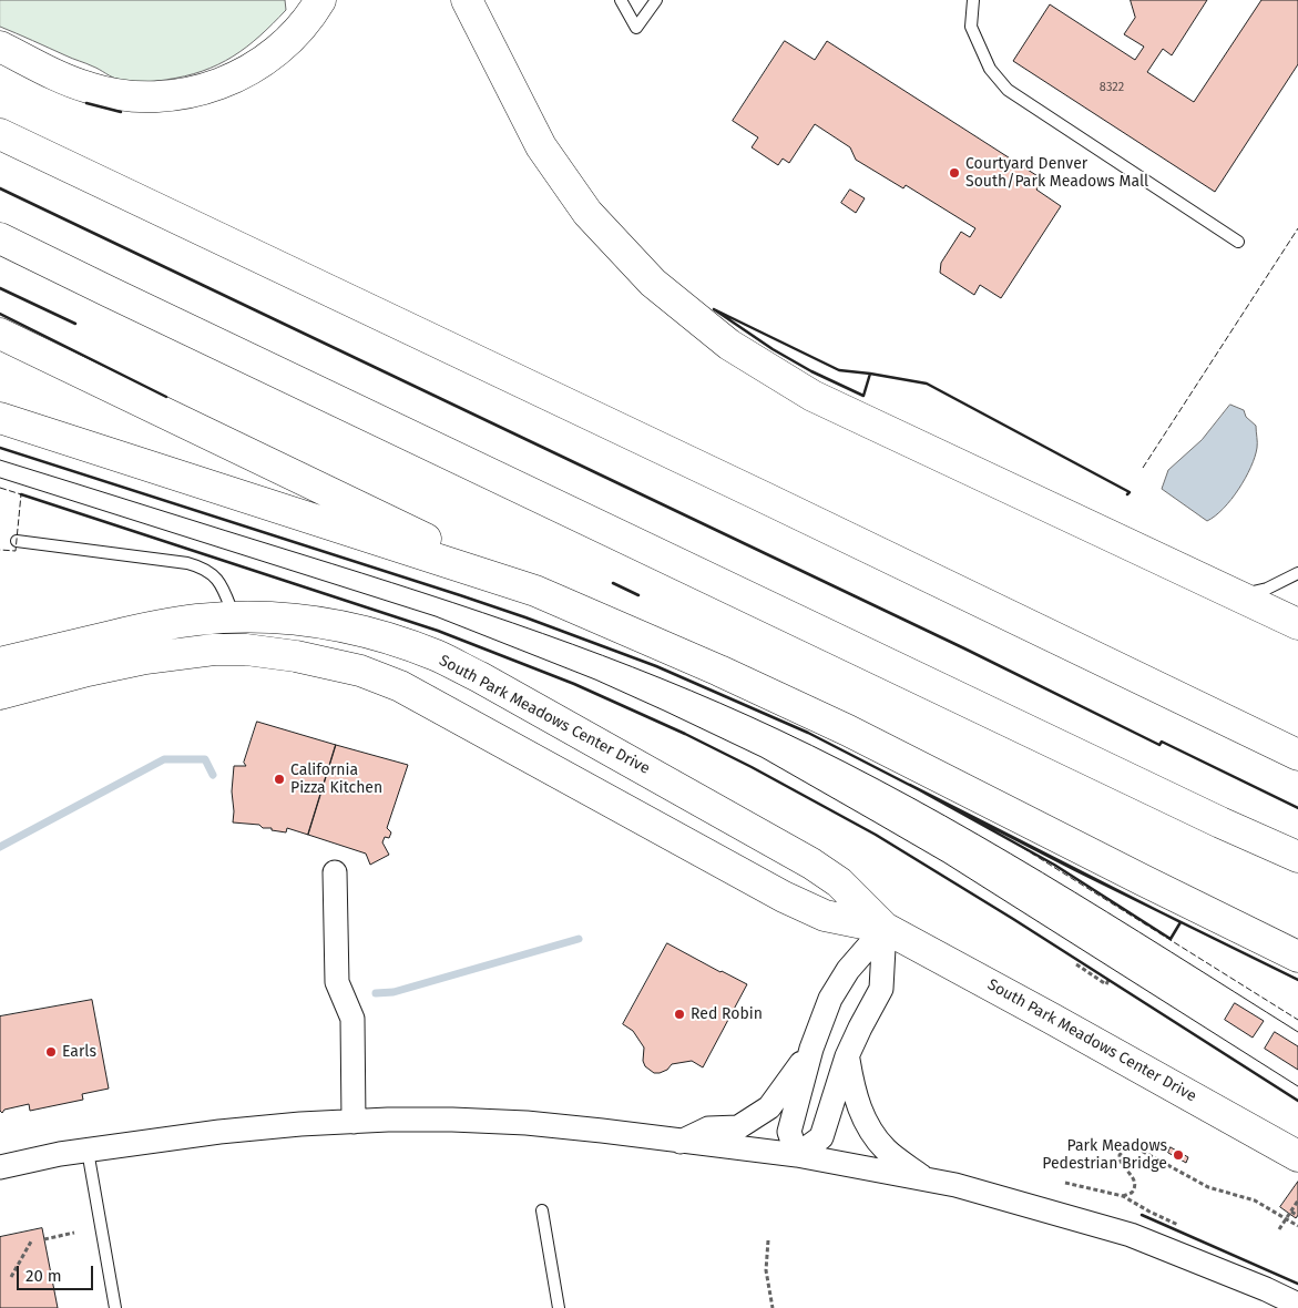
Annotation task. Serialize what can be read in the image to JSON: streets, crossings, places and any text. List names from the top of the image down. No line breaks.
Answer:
{"streets":{"main road":["South Park Meadows Center Drive"]},"places":["Courtyard Denver South/Park Meadows Mall","California Pizza Kitchen","Red Robin","Earls","Park Meadows Pedestrian Bridge"],"house_numbers":["8322"],"scale_bar":"20 m"}
